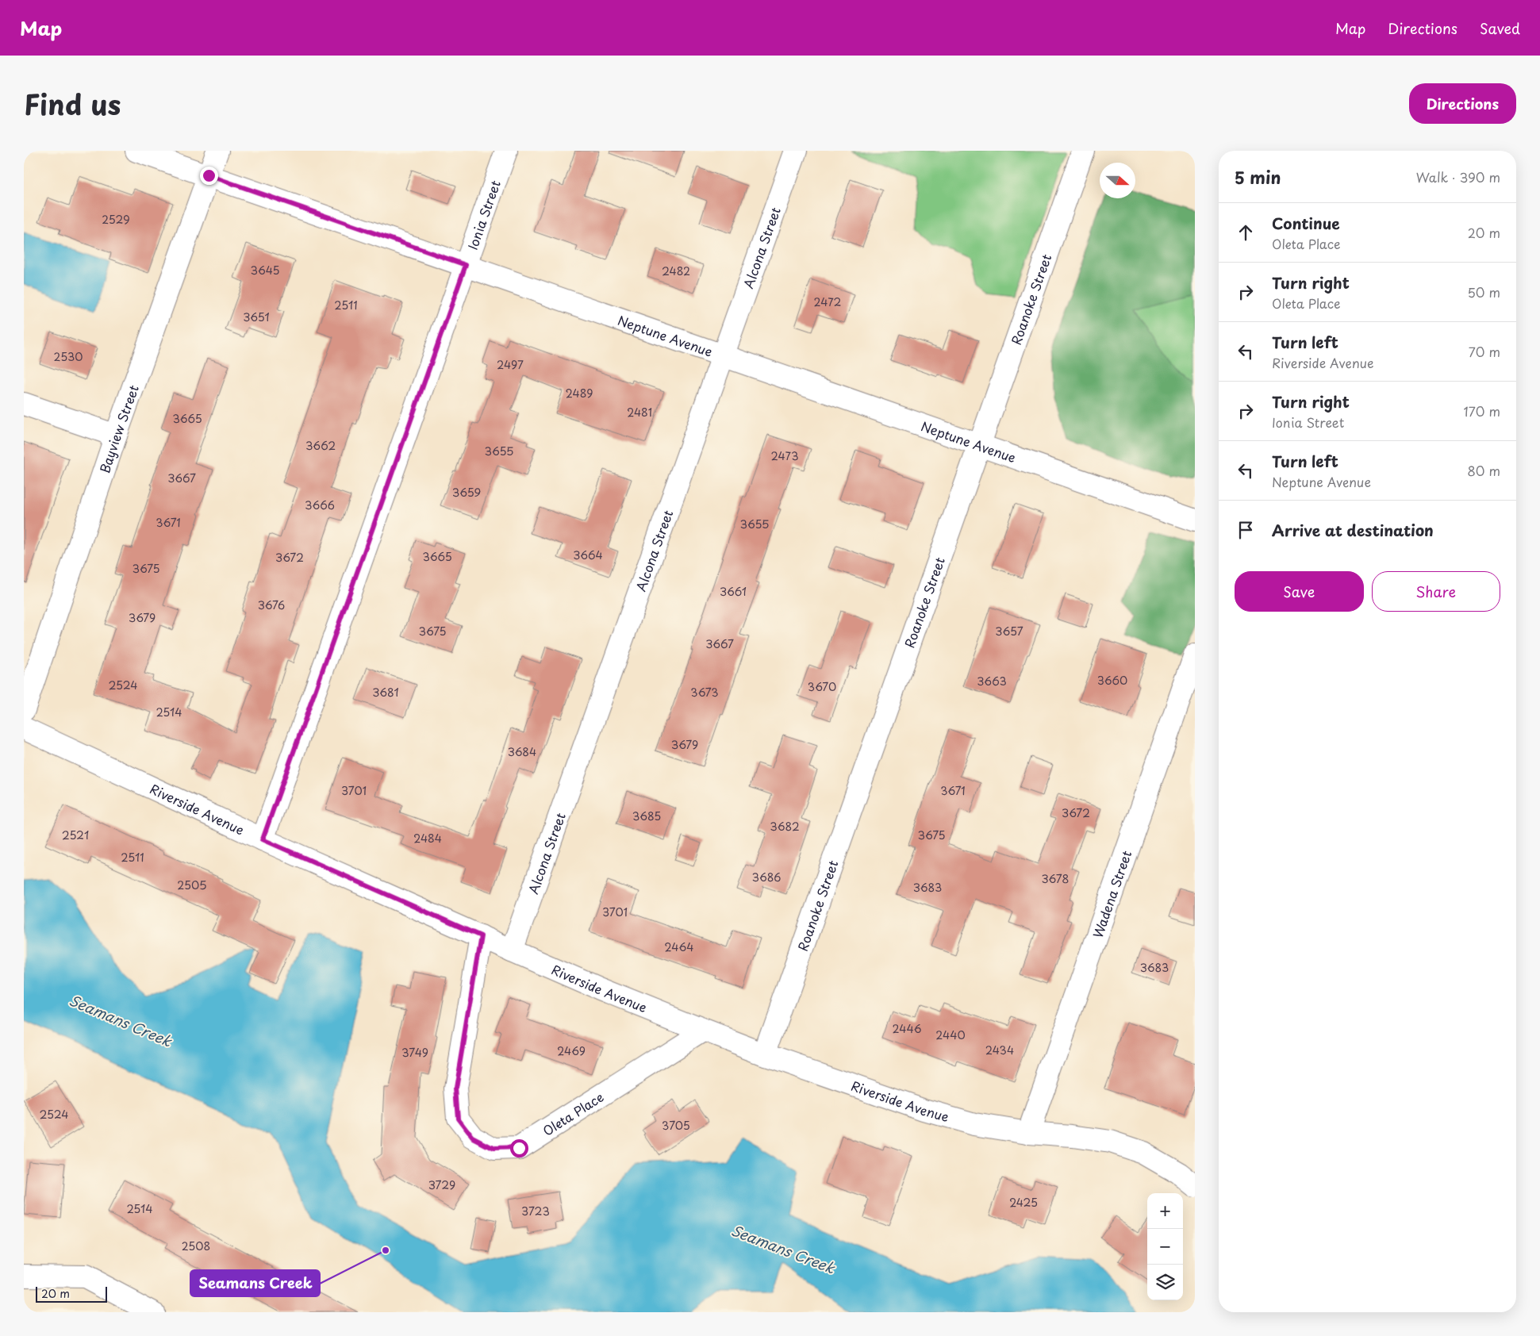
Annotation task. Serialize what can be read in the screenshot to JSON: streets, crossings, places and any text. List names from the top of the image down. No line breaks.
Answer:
{"streets":{"street":["Ionia Street","Alcona Street","Roanoke Street","Neptune Avenue","Bayview Street","Riverside Avenue","Wadena Street","Oleta Place"]},"crossings":[["Ionia Street","Neptune Avenue"],["Ionia Street","Riverside Avenue"],["Alcona Street","Neptune Avenue"],["Alcona Street","Riverside Avenue"],["Roanoke Street","Neptune Avenue"],["Roanoke Street","Riverside Avenue"],["Neptune Avenue","Bayview Street"],["Riverside Avenue","Wadena Street"],["Riverside Avenue","Oleta Place"]],"water":["Seamans Creek"],"places":["Seamans Creek"],"house_numbers":["2529","3645","2482","2472","2511","3651","2530","2497","2489","2481","3665","3662","3655","2473","3667","3659","3666","3671","3655","3664","3665","3672","3675","3661","3676","3679","3675","3657","3667","3660","3663","2524","3670","3681","3673","2514","3679","3684","3701","3671","3672","3685","3682","2521","3675","2484","2511","3686","3678","2505","3683","3701","2464","3683","2446","2440","2434","2469","3749","2524","3705","3729","2425","2514","3723","2508"],"scale_bar":"20 m","north":"right","page":{"header":"Map","nav":["Map","Directions","Saved"],"title":"Find us","buttons":["Directions",["Save","Share"]],"heading":["5 min","Walk · 390 m"],"list":[["Continue","Oleta Place","20 m"],["Turn right","Oleta Place","50 m"],["Turn left","Riverside Avenue","70 m"],["Turn right","Ionia Street","170 m"],["Turn left","Neptune Avenue","80 m"],"Arrive at destination"],"map_buttons":["+","−"],"scale":"20 m"}}
